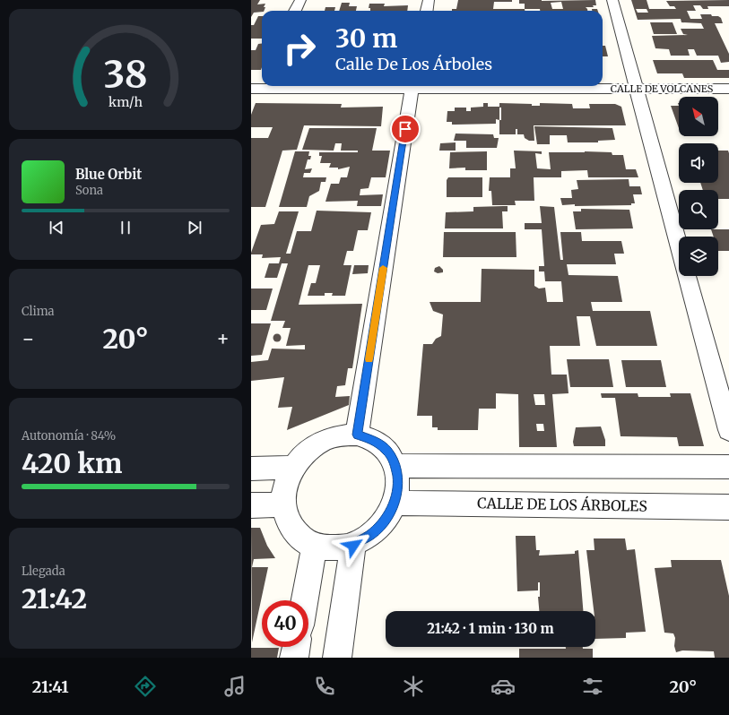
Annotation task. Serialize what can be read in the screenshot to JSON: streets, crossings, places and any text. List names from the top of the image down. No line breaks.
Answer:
{"streets":{"street":["CALLE DE VOLCANES","CALLE DE LOS ÁRBOLES"]},"north":"top left","page":{"turn":["30 m","Calle De Los Árboles"],"song":["Blue Orbit","Sona"],"tile":["Clima",["Autonomía · 84%","420 km"],["Llegada","21:42"]],"heat":["−","20°","+"],"limit":"40","trip":"21:42 · 1 min · 130 m","tabs":["21:41","20°"],"gauge":["38","km/h"]}}
